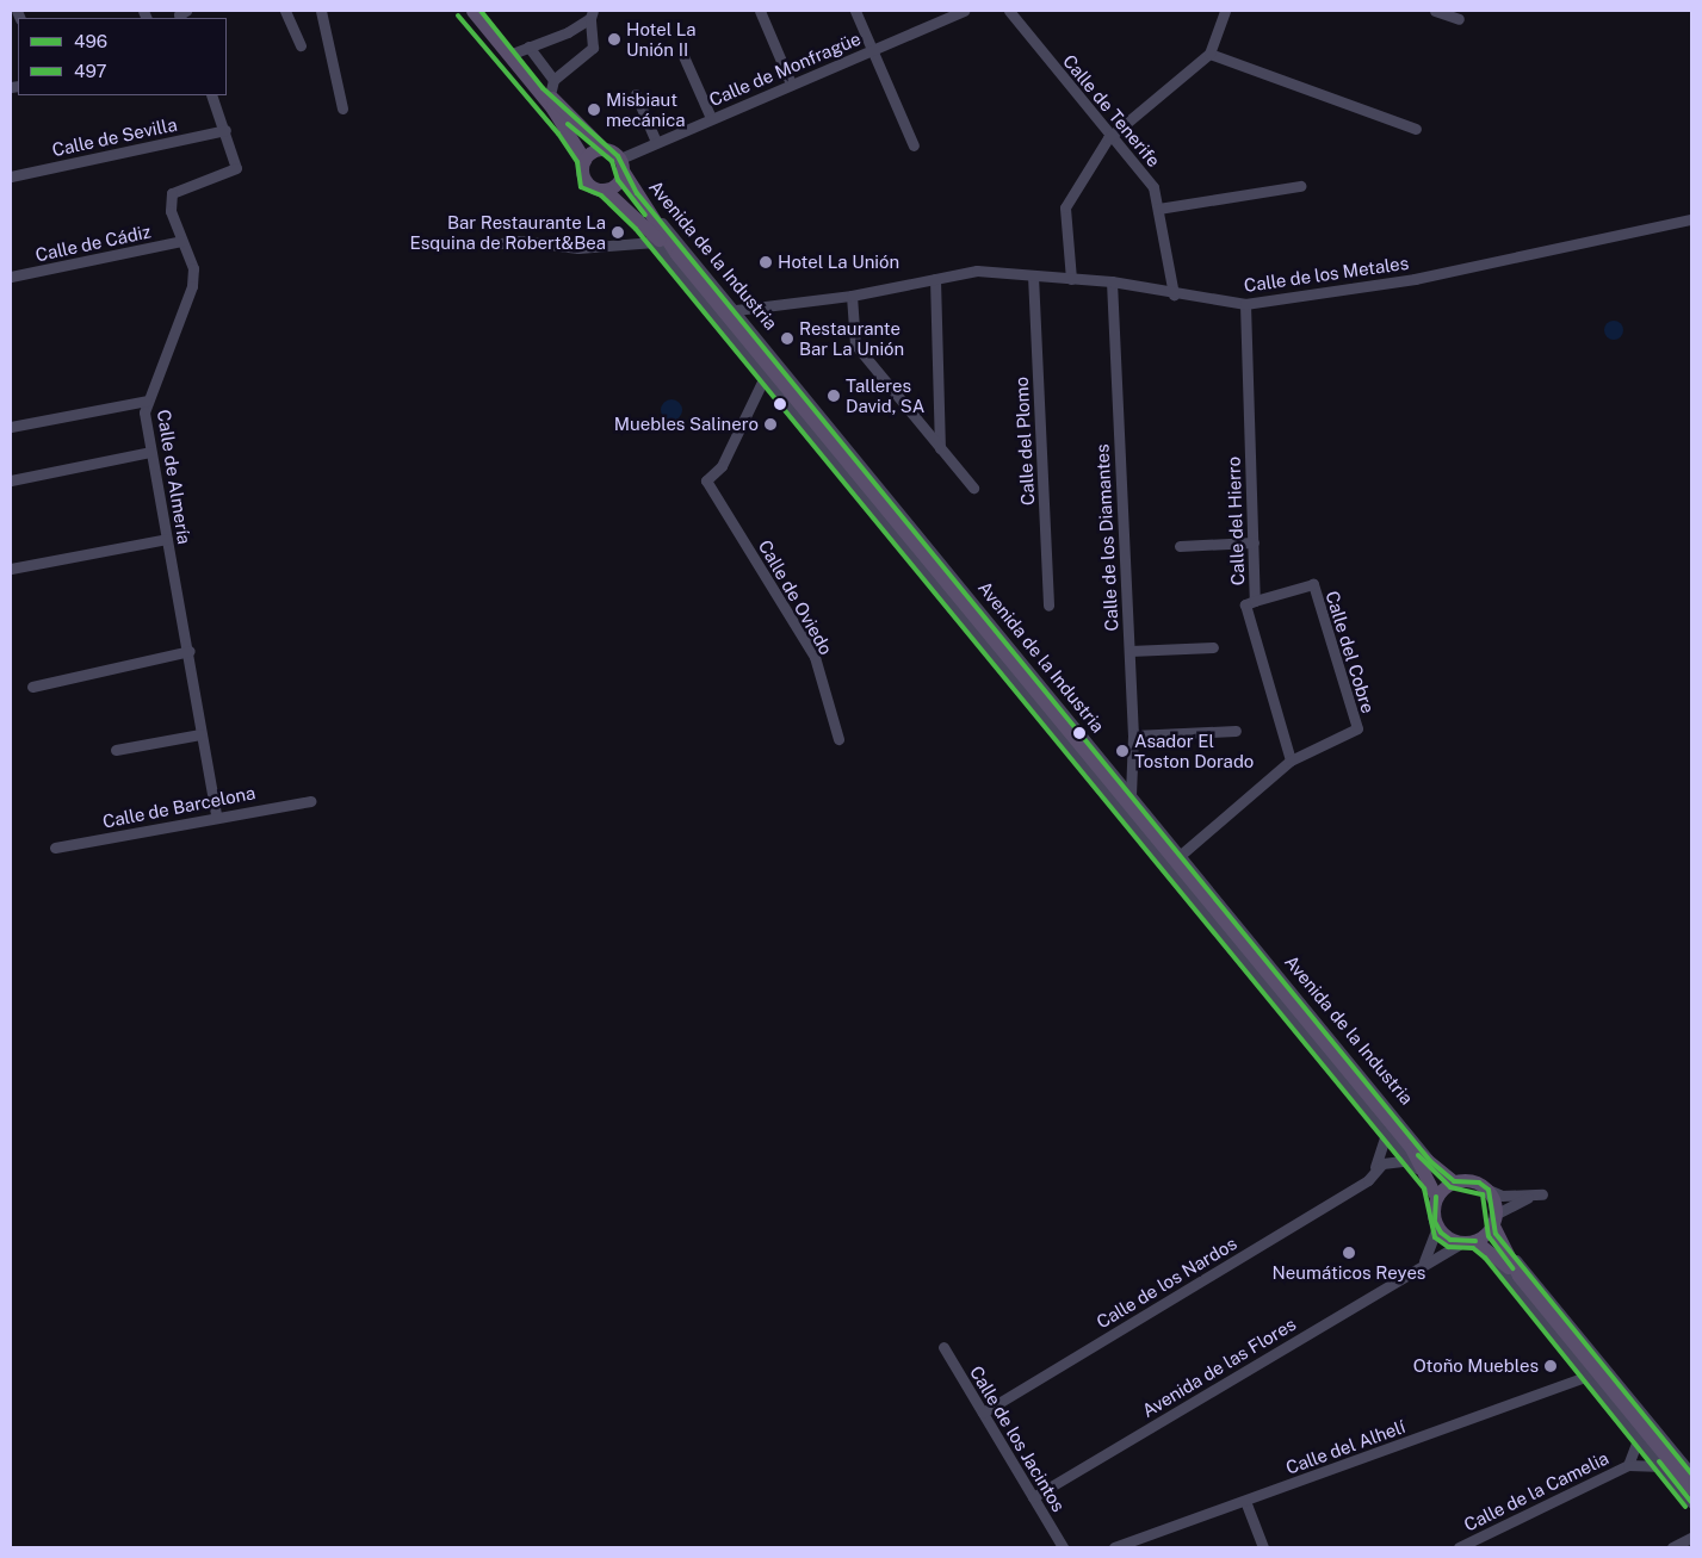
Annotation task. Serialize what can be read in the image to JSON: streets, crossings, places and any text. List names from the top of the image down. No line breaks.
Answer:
{"streets":{"main road":["Avenida de la Industria"],"street":["Calle de Monfragüe","Calle de Tenerife","Calle de Sevilla","Calle de Cádiz","Calle de los Metales","Calle del Plomo","Calle de Almería","Calle del Hierro","Calle de los Diamantes","Calle de Oviedo","Calle del Cobre","Calle de Barcelona","Calle de los Nardos","Avenida de las Flores","Calle de los Jacintos","Calle del Alhelí","Calle de la Camelia"]},"crossings":[["Calle de Monfragüe","Avenida de la Industria"],["Calle de Tenerife","Calle de los Metales"],["Calle de Sevilla","Calle de Almería"],["Calle de Cádiz","Calle de Almería"],["Avenida de la Industria","Calle de los Metales"],["Avenida de la Industria","Calle de los Diamantes"],["Avenida de la Industria","Calle de Oviedo"],["Avenida de la Industria","Calle de los Nardos"],["Avenida de la Industria","Avenida de las Flores"],["Calle de los Metales","Calle del Plomo"],["Calle de los Metales","Calle del Hierro"],["Calle de los Metales","Calle de los Diamantes"],["Calle de Almería","Calle de Barcelona"],["Calle del Hierro","Calle del Cobre"],["Calle de los Nardos","Calle de los Jacintos"],["Avenida de las Flores","Calle de los Jacintos"]],"places":["Hotel La Unión II","Misbiaut mecánica","Bar Restaurante La Esquina de Robert&Bea","Hotel La Unión","Restaurante Bar La Unión","Talleres David, SA","Muebles Salinero","Asador El Toston Dorado","Neumáticos Reyes","Otoño Muebles"],"lines":["transit line 496","transit line 497"],"legend":["496","497"]}
